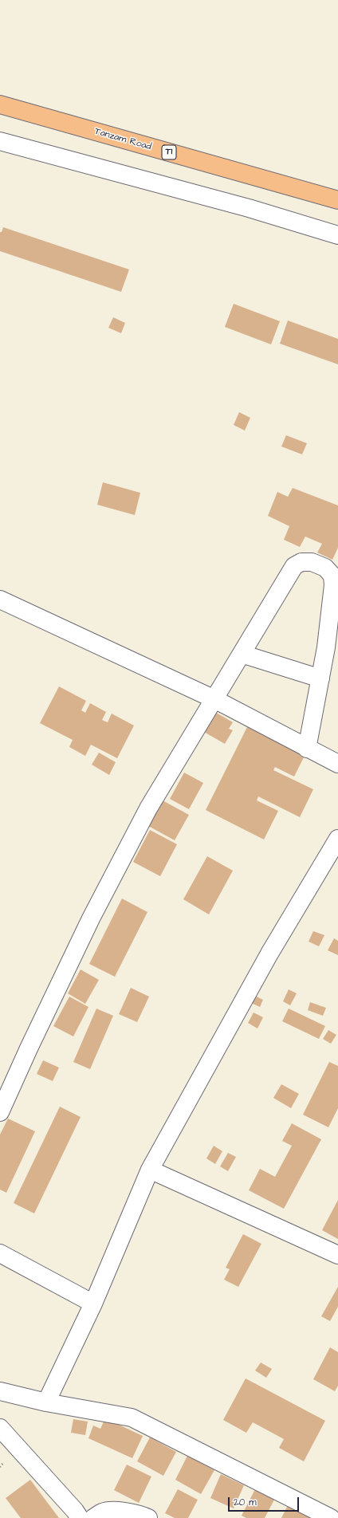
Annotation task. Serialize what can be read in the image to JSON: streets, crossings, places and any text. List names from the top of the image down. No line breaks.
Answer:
{"streets":{"highway":["Tanzam Road","T1"]},"scale_bar":"20 m"}
